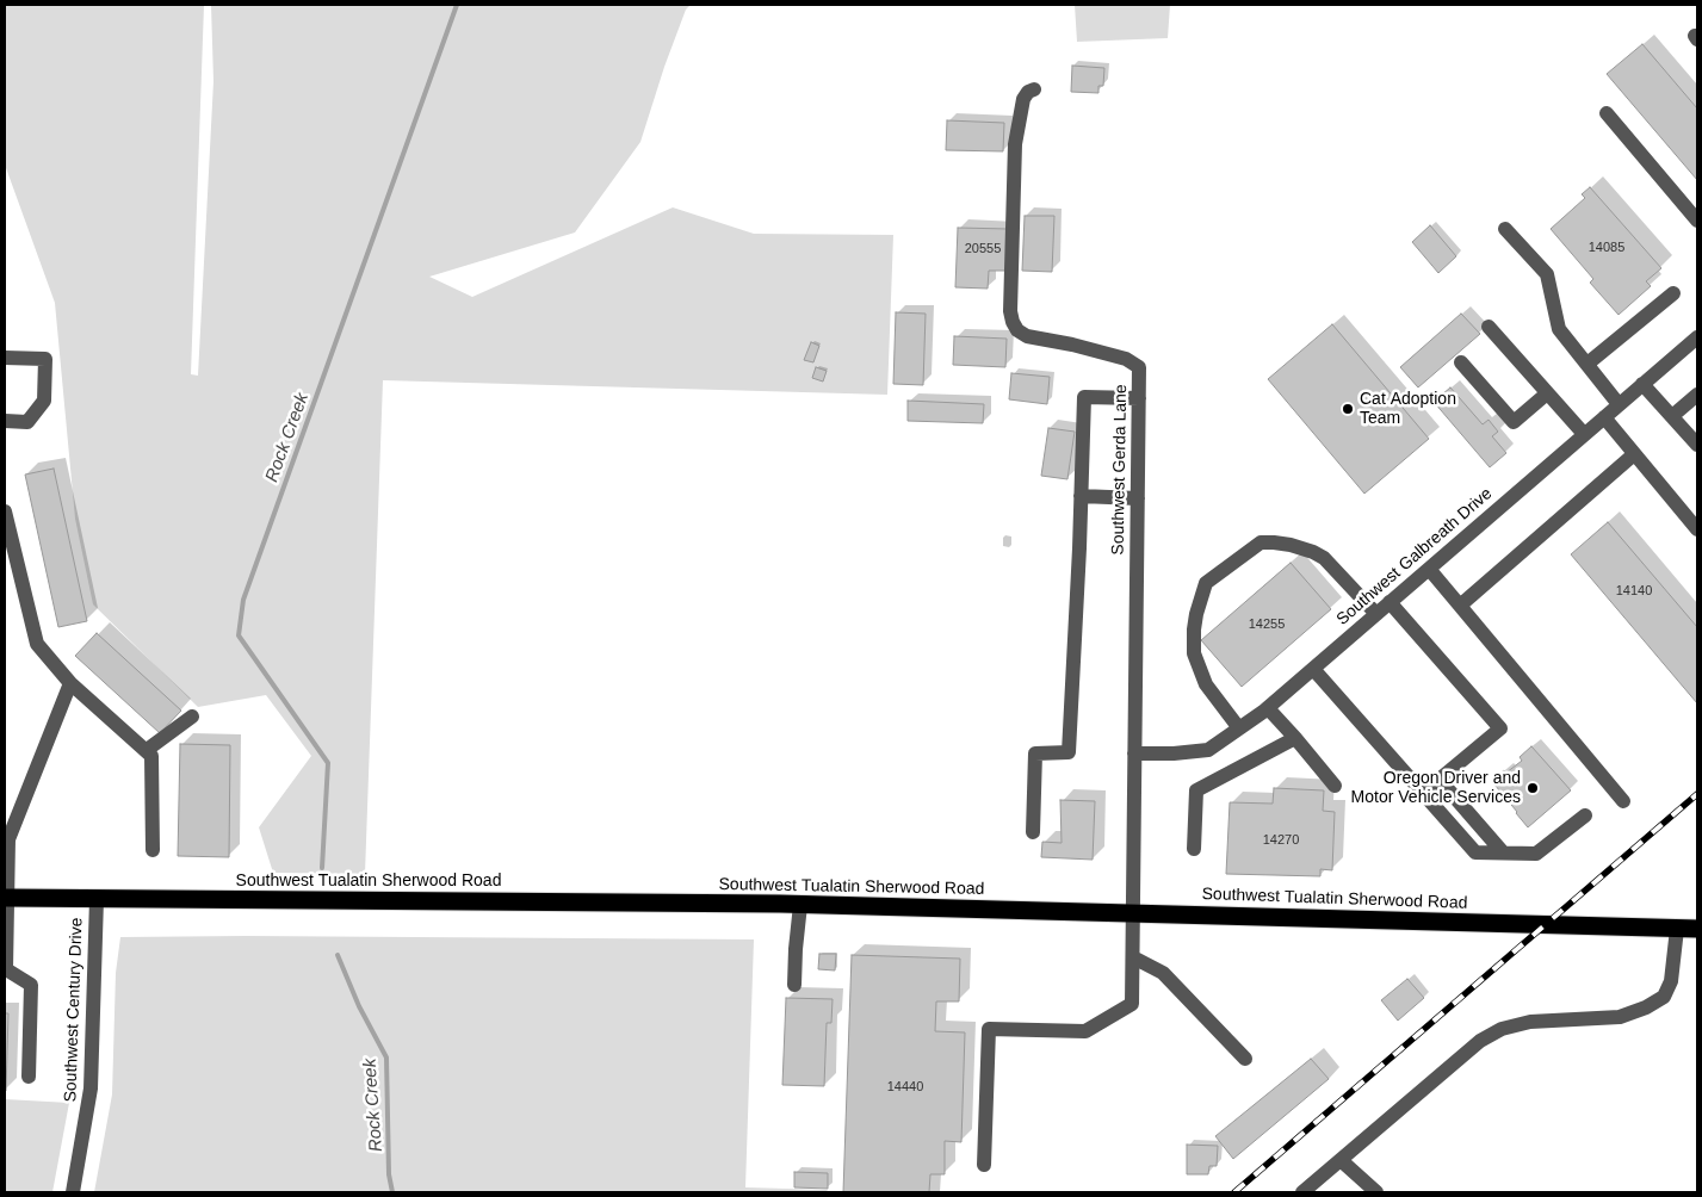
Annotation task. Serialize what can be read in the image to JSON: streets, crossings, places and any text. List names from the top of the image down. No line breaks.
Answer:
{"streets":{"highway":["Southwest Tualatin Sherwood Road"],"street":["Southwest Gerda Lane","Southwest Galbreath Drive","Southwest Century Drive"]},"crossings":[["Southwest Gerda Lane","Southwest Galbreath Drive"],["Southwest Gerda Lane","Southwest Tualatin Sherwood Road"],["Southwest Tualatin Sherwood Road","Southwest Century Drive"]],"water":["Rock Creek"],"places":["Cat Adoption Team","Oregon Driver and Motor Vehicle Services"],"house_numbers":["14085","20555","14140","14255","14270","14440"]}
